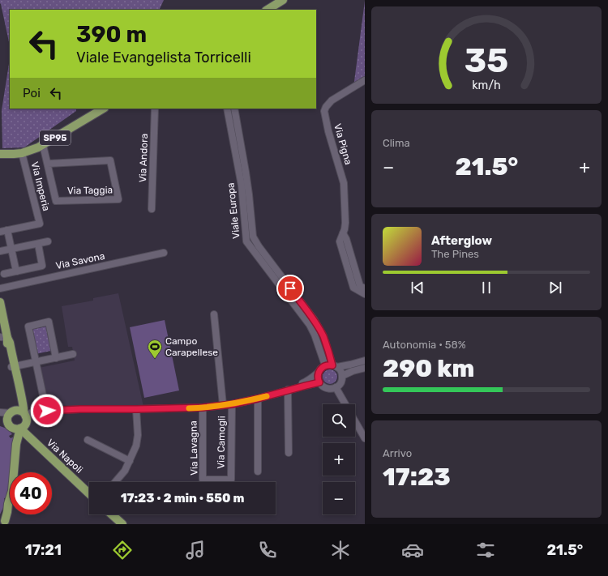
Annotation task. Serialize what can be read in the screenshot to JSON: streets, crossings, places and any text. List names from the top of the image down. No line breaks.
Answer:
{"streets":{"main road":["SP95","Via Napoli"],"street":["Via Pigna","Via Andora","Via Imperia","Via Taggia","Viale Europa","Via Savona","Via Camogli","Via Lavagna"]},"crossings":[["SP95","Via Imperia"],["SP95","Via Taggia"],["Via Camogli","Via Lavagna"]],"places":{"sports":["Campo Carapellese"]},"page":{"turn":["390 m","Viale Evangelista Torricelli"],"then":"Poi","tile":["Clima",["Autonomia · 58%","290 km"],["Arrivo","17:23"]],"heat":["−","21.5°","+"],"song":["Afterglow","The Pines"],"map_buttons":["+","−"],"limit":"40","trip":"17:23 · 2 min · 550 m","tabs":["17:21","21.5°"],"gauge":["35","km/h"]}}
